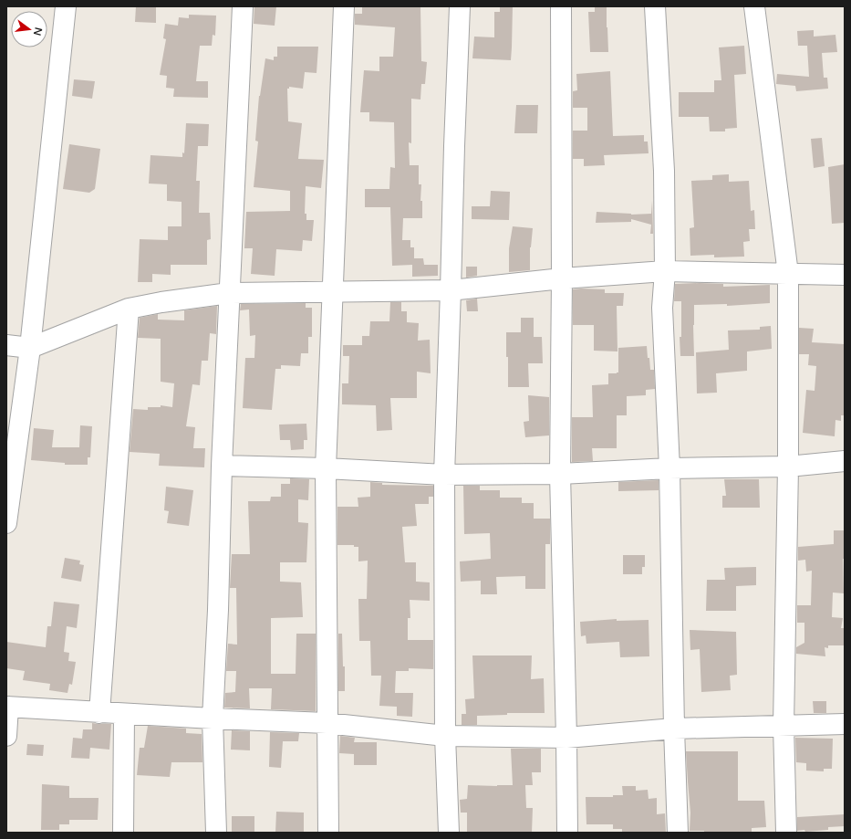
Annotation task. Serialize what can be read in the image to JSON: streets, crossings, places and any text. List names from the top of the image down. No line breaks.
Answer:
{"north":"right"}
